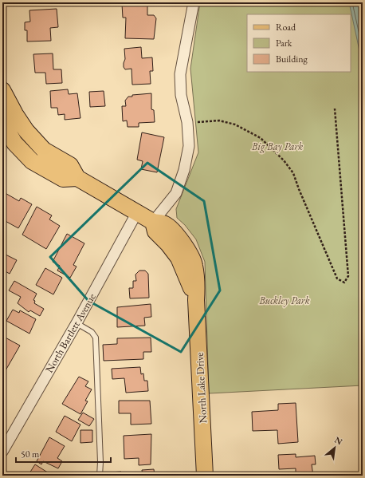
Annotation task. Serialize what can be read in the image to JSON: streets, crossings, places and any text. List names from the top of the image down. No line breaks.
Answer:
{"streets":{"main road":["North Lake Drive"],"street":["North Bartlett Avenue"]},"crossings":[["North Bartlett Avenue","North Lake Drive"]],"parks":["Big Bay Park","Buckley Park"],"legend":["Road","Park","Building"],"scale_bar":"50 m","north":"top right"}
